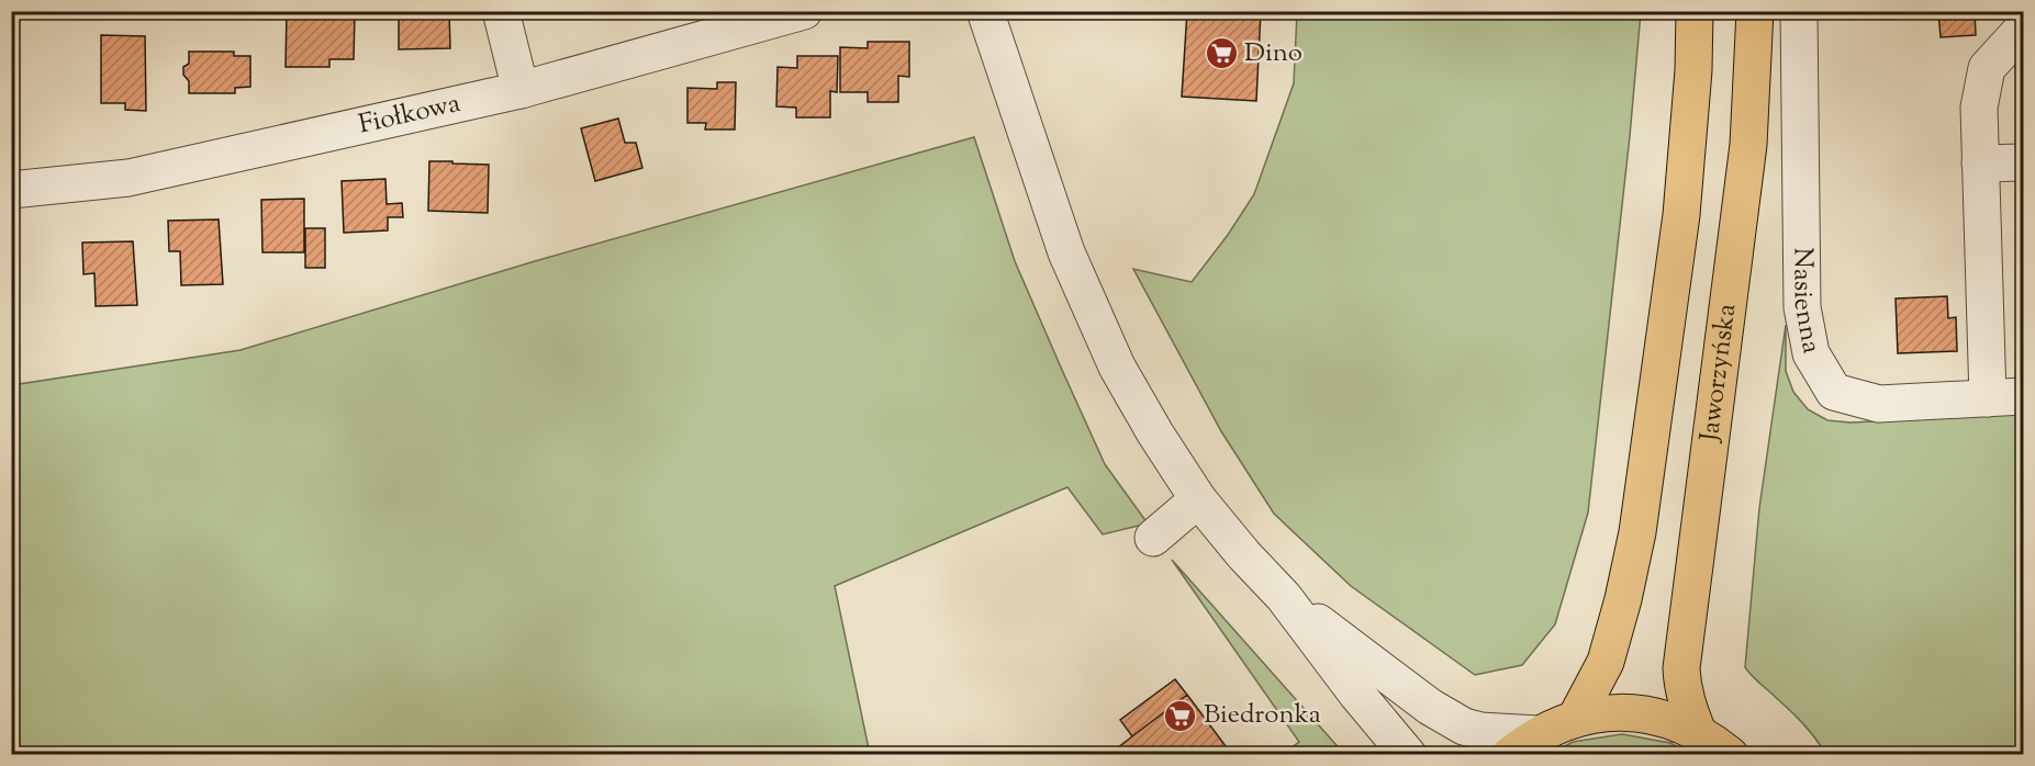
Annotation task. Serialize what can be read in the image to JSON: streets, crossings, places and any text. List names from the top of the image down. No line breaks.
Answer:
{"streets":{"main road":["Jaworzyńska"],"street":["Fiołkowa","Nasienna"]},"places":{"supermarket":["Dino","Biedronka"]}}
